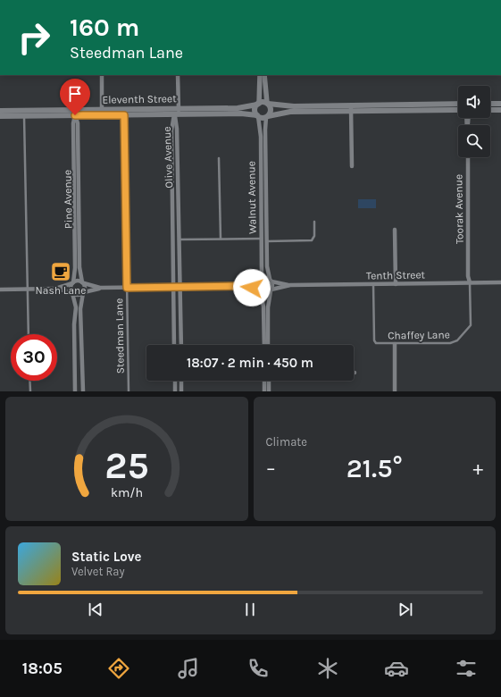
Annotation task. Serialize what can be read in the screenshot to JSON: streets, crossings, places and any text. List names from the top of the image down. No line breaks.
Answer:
{"streets":{"main road":["Eleventh Street","Pine Avenue"],"street":["Olive Avenue","Walnut Avenue","Toorak Avenue","Tenth Street"],"lane":["Chaffey Lane","Steedman Lane"]},"crossings":[["Eleventh Street","Olive Avenue"],["Eleventh Street","Walnut Avenue"],["Eleventh Street","Pine Avenue"],["Eleventh Street","Steedman Lane"],["Walnut Avenue","Tenth Street"],["Toorak Avenue","Tenth Street"],["Toorak Avenue","Chaffey Lane"],["Tenth Street","Chaffey Lane"]],"places":{"cafe":["Nash Lane"]},"page":{"turn":["160 m","Steedman Lane"],"limit":"30","trip":"18:07 · 2 min · 450 m","tile":"Climate","heat":["−","21.5°","+"],"song":["Static Love","Velvet Ray"],"tabs":"18:05","gauge":["25","km/h"]}}
